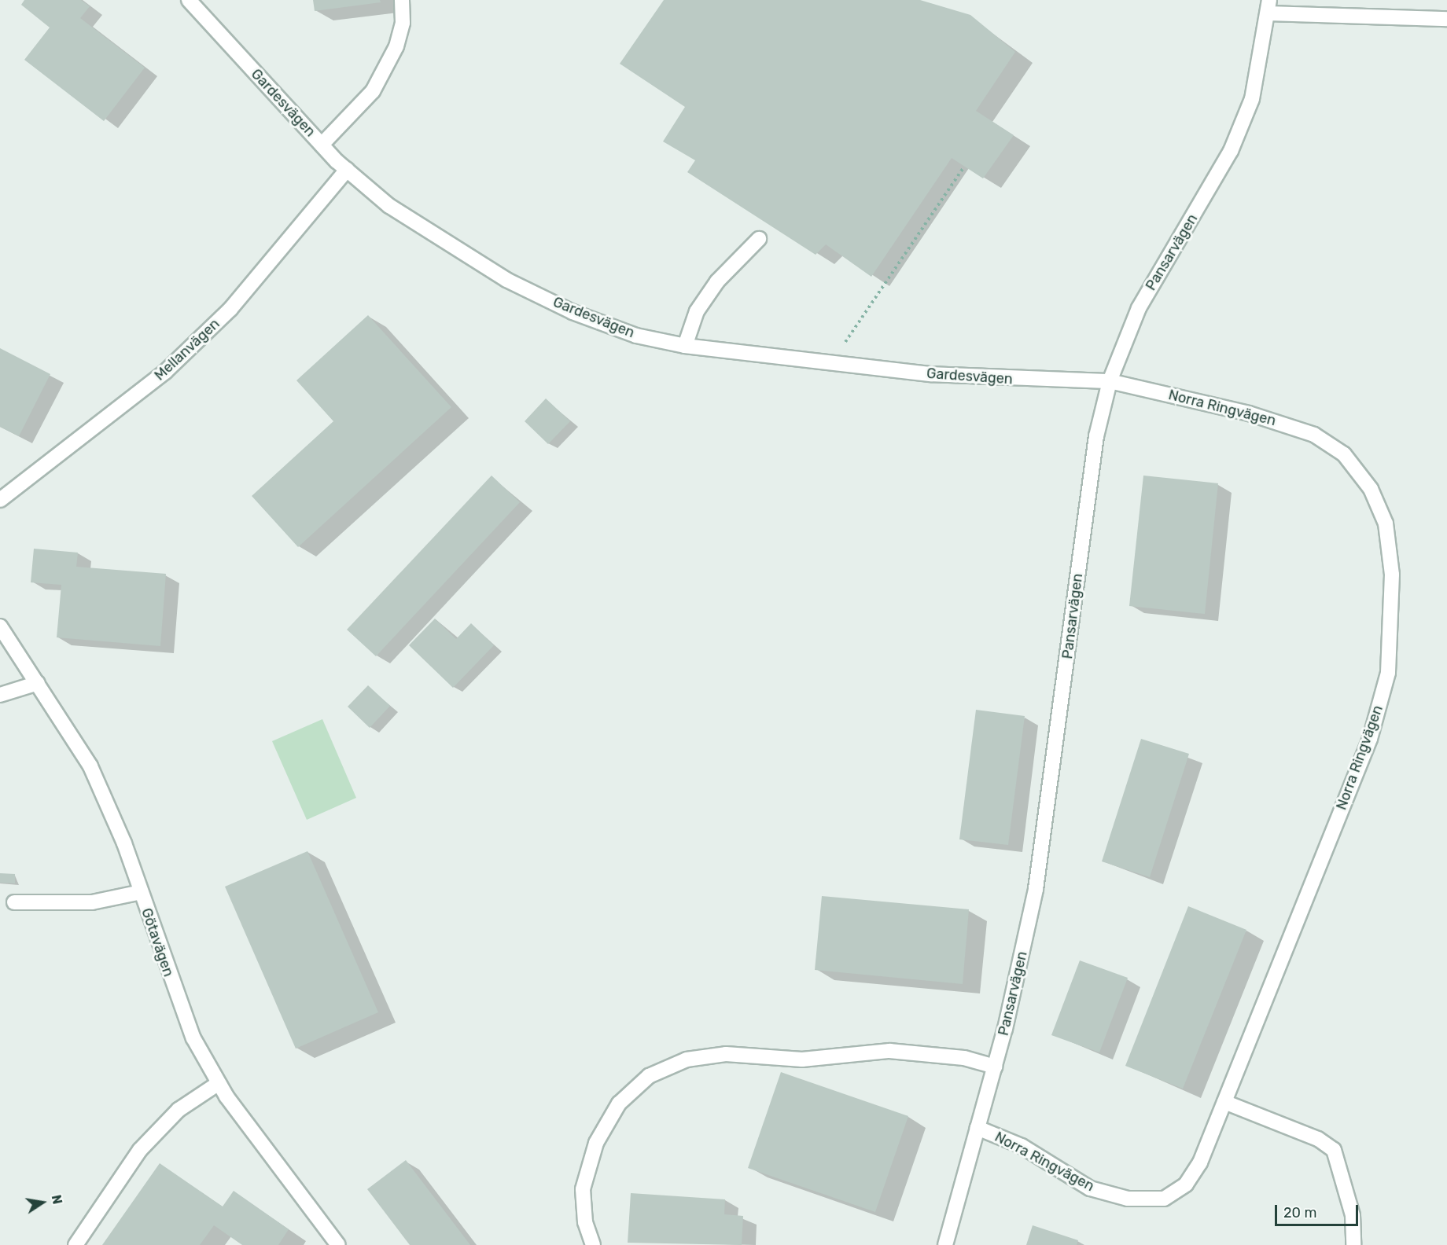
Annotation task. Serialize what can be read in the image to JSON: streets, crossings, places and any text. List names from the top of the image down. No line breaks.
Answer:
{"streets":{"lane":["Gardesvägen","Pansarvägen","Mellanvägen","Norra Ringvägen","Götavägen"]},"crossings":[["Gardesvägen","Pansarvägen"],["Gardesvägen","Mellanvägen"],["Gardesvägen","Norra Ringvägen"],["Pansarvägen","Norra Ringvägen"]],"scale_bar":"20 m","north":"right"}
